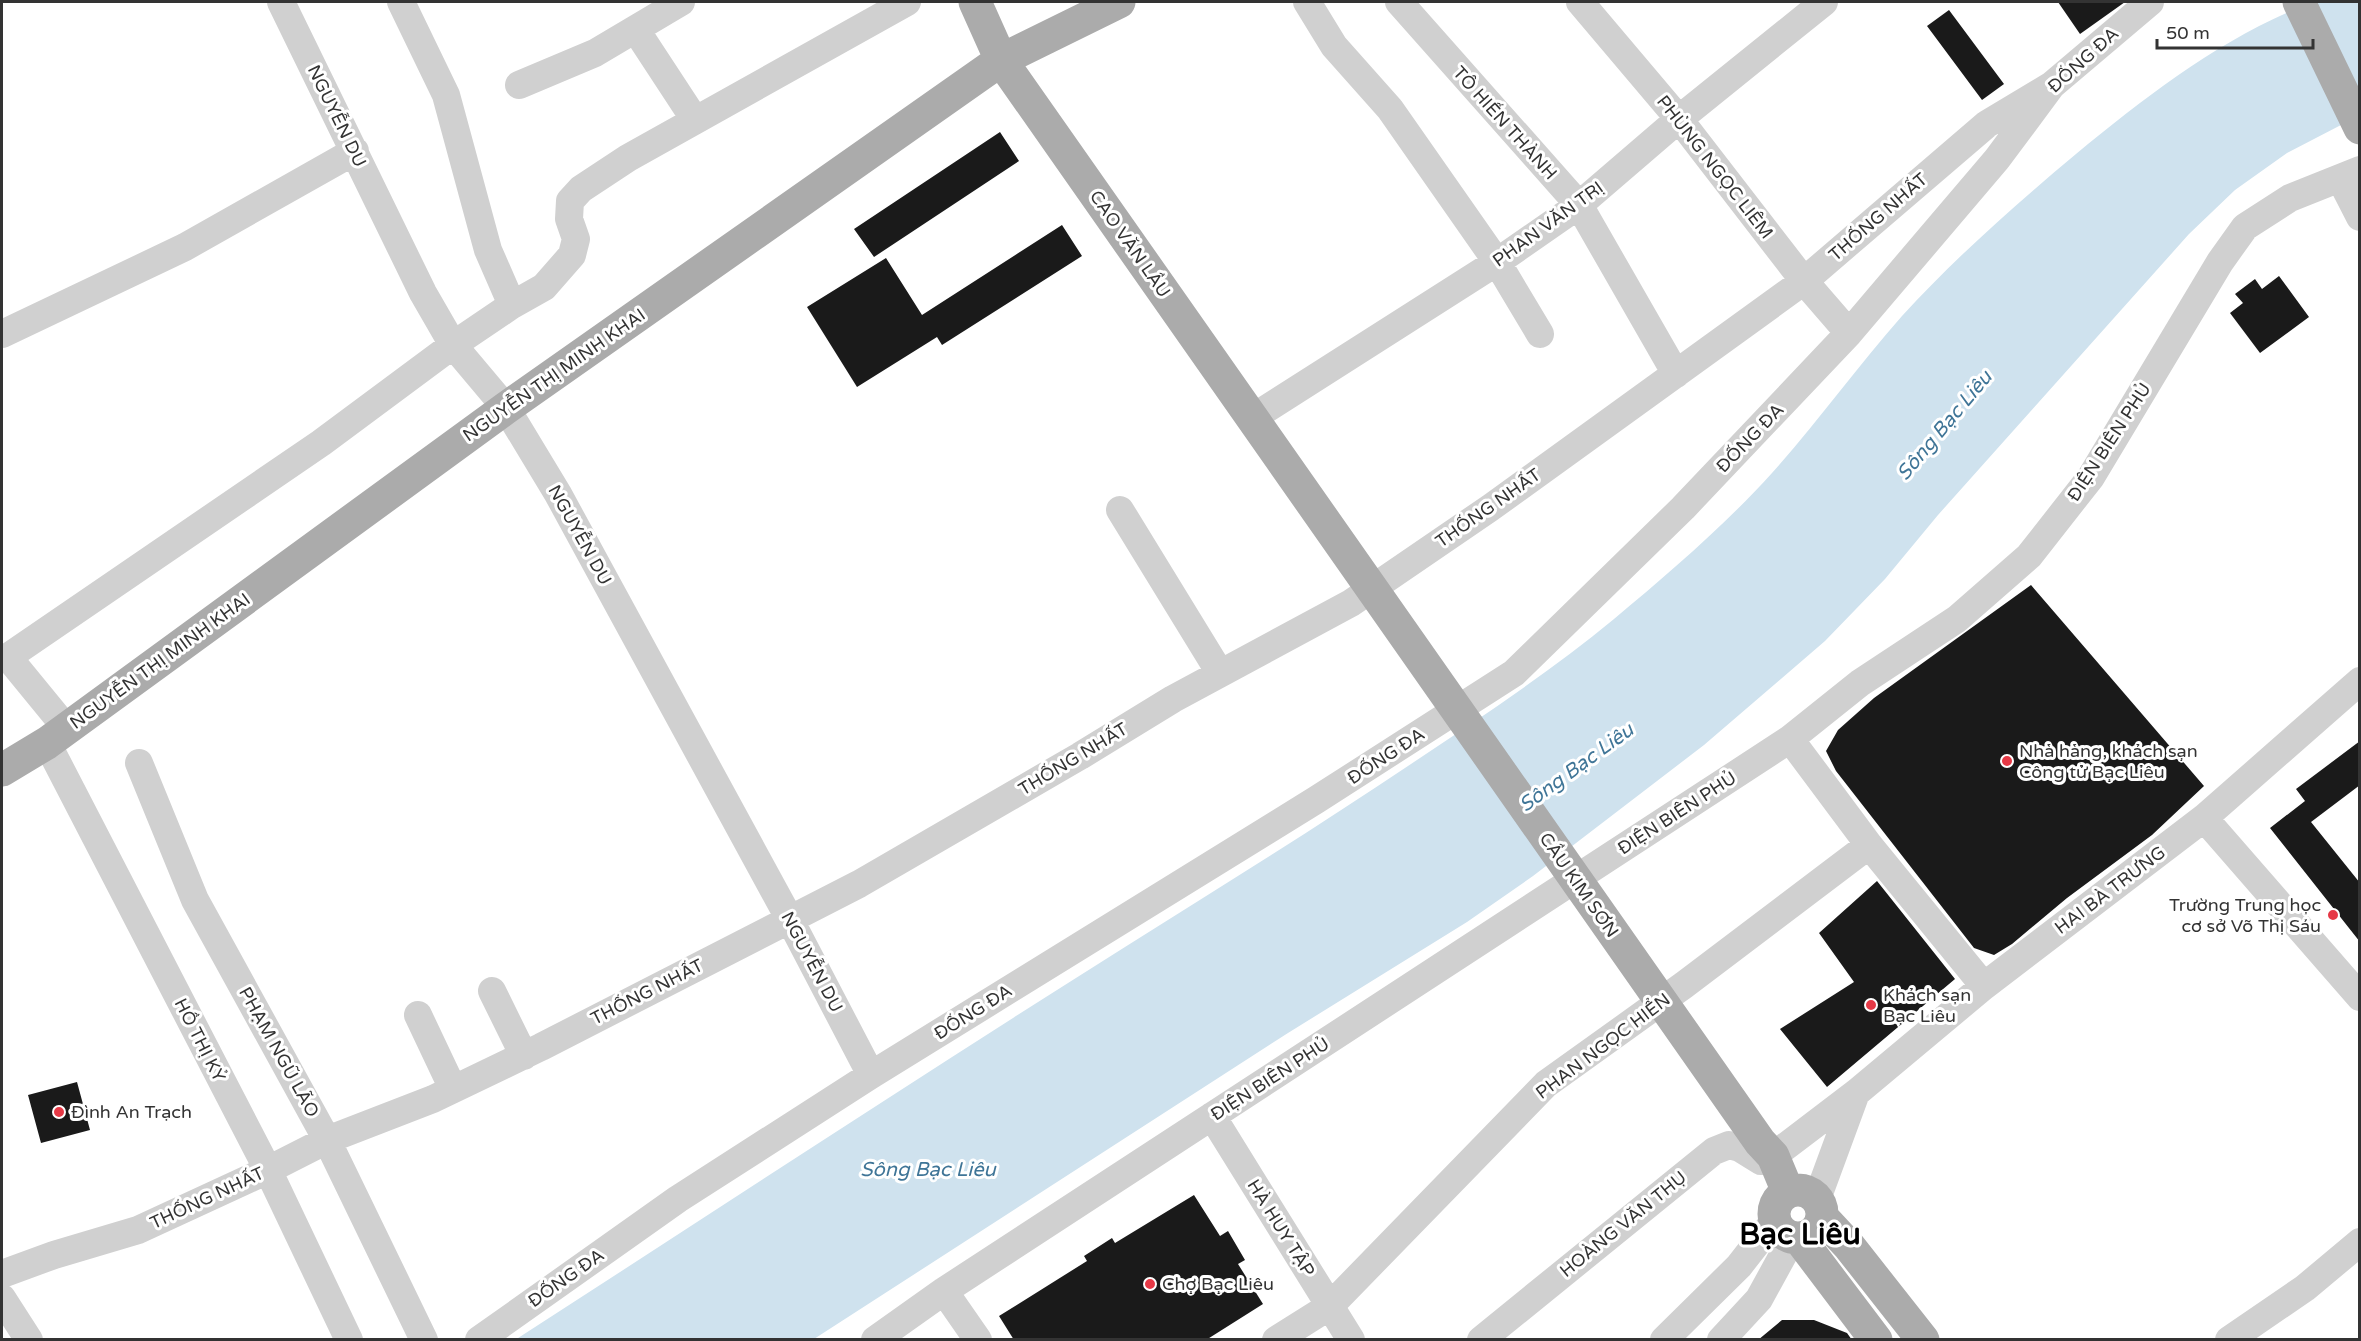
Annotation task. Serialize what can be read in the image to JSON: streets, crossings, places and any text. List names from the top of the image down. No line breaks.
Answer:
{"streets":{"main road":["CAO VĂN LẦU","NGUYỄN THỊ MINH KHAI","CẦU KIM SƠN"],"street":["ĐỐNG ĐA","NGUYỄN DU","TÔ HIẾN THÀNH","PHÙNG NGỌC LIÊM","THỐNG NHẤT","PHAN VĂN TRỊ","ĐIỆN BIÊN PHỦ","HAI BÀ TRƯNG","HỒ THỊ KỶ","PHAN NGỌC HIỂN","PHẠM NGŨ LÃO","HOÀNG VĂN THỤ","HÀ HUY TẬP"]},"crossings":[["ĐỐNG ĐA","NGUYỄN DU"],["ĐỐNG ĐA","PHÙNG NGỌC LIÊM"],["ĐỐNG ĐA","THỐNG NHẤT"],["NGUYỄN DU","THỐNG NHẤT"],["NGUYỄN DU","NGUYỄN THỊ MINH KHAI"],["NGUYỄN DU","HỒ THỊ KỶ"],["TÔ HIẾN THÀNH","THỐNG NHẤT"],["TÔ HIẾN THÀNH","PHAN VĂN TRỊ"],["PHÙNG NGỌC LIÊM","THỐNG NHẤT"],["PHÙNG NGỌC LIÊM","PHAN VĂN TRỊ"],["THỐNG NHẤT","HỒ THỊ KỶ"],["THỐNG NHẤT","PHẠM NGŨ LÃO"],["PHAN VĂN TRỊ","CAO VĂN LẦU"],["CAO VĂN LẦU","NGUYỄN THỊ MINH KHAI"],["CAO VĂN LẦU","CẦU KIM SƠN"],["NGUYỄN THỊ MINH KHAI","HỒ THỊ KỶ"],["ĐIỆN BIÊN PHỦ","HÀ HUY TẬP"],["CẦU KIM SƠN","HAI BÀ TRƯNG"],["CẦU KIM SƠN","HOÀNG VĂN THỤ"],["HAI BÀ TRƯNG","HOÀNG VĂN THỤ"],["PHAN NGỌC HIỂN","HÀ HUY TẬP"]],"districts":["Bạc Liêu"],"water":["Sông Bạc Liêu"],"places":["Nhà hàng, khách sạn Công tử Bạc Liêu","Trường Trung học cơ sở Võ Thị Sáu","Khách sạn Bạc Liêu","Đình An Trạch","Chợ Bạc Liêu"],"scale_bar":"50 m"}
